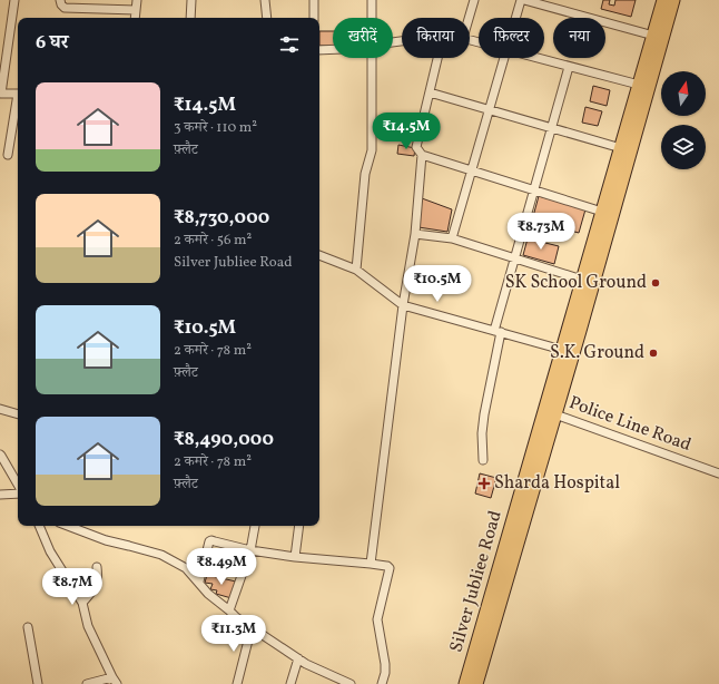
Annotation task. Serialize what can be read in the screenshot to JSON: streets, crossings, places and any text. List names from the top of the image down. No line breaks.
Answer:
{"streets":{"main road":["Silver Jubliee Road"],"street":["Police Line Road"]},"crossings":[["Police Line Road","Silver Jubliee Road"]],"places":{"other":["SK School Ground","S.K. Ground"],"health":["Sharda Hospital"]},"north":"top","page":{"chip":["खरीदें","किराया","फ़िल्टर","नया"],"heading":"6 घर","list":[{"name":"₹14.5M","note":"3 कमरे · 110 m² · फ़्लैट"},{"name":"₹8,730,000","note":"2 कमरे · 56 m² · Silver Jubliee Road"},{"name":"₹10.5M","note":"2 कमरे · 78 m² · फ़्लैट"},{"name":"₹8,490,000","note":"2 कमरे · 78 m² · फ़्लैट"}],"price":["₹14.5M","₹8.73M","₹10.5M","₹8.49M","₹8.7M","₹11.3M"]}}
